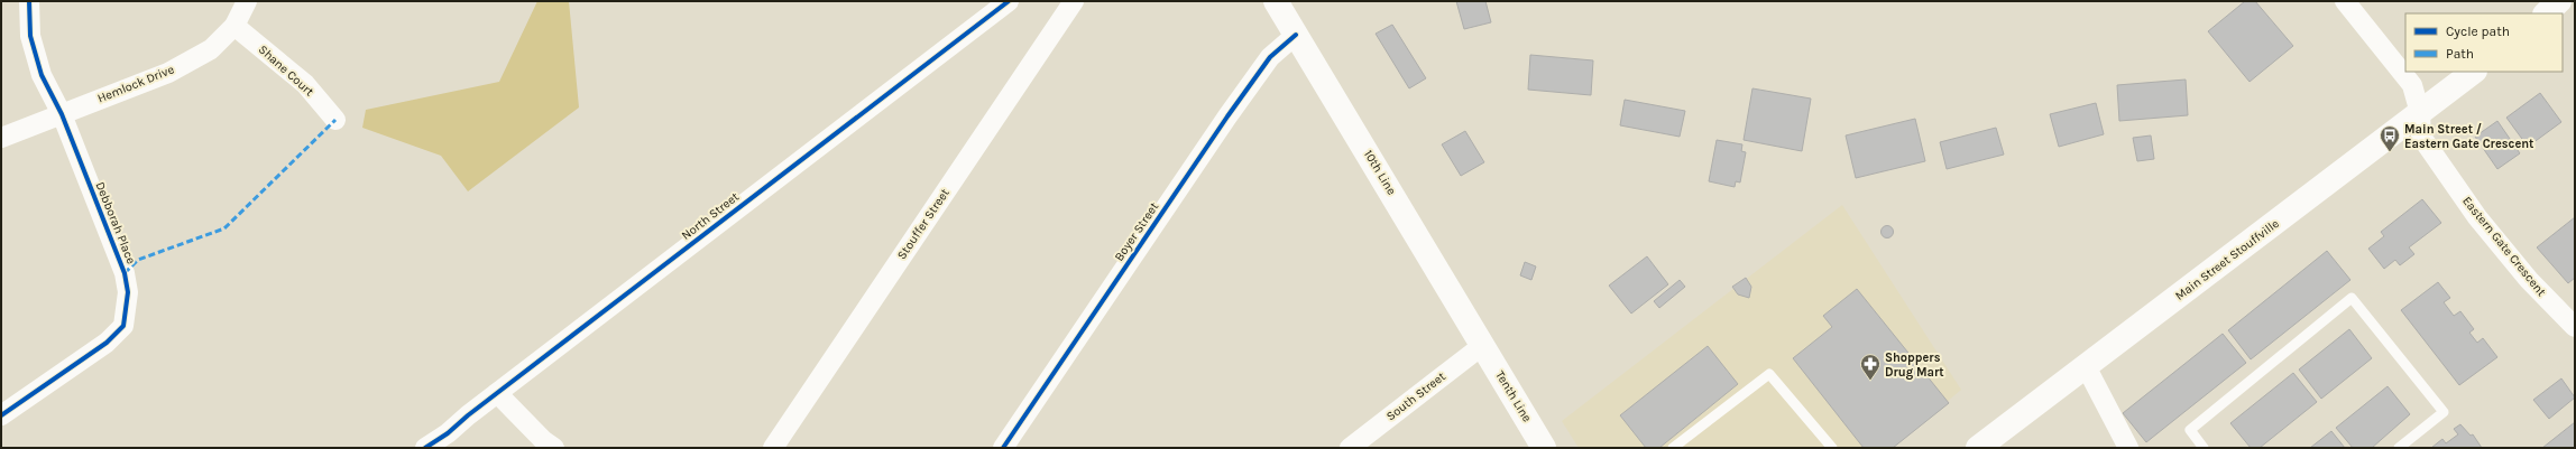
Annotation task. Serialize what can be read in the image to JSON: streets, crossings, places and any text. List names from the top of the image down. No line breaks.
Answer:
{"streets":{"main road":["10th Line","Main Street Stouffville","Tenth Line"],"street":["Shane Court","Hemlock Drive","North Street","Debborah Place","Stouffer Street","Boyer Street","Eastern Gate Crescent","South Street"]},"crossings":[["Shane Court","Hemlock Drive"],["Hemlock Drive","Debborah Place"],["10th Line","Boyer Street"],["10th Line","South Street"],["10th Line","Tenth Line"],["Eastern Gate Crescent","Main Street Stouffville"],["South Street","Tenth Line"]],"places":{"bus stop":["Main Street / Eastern Gate Crescent"],"pharmacy":["Shoppers Drug Mart"]},"legend":["Cycle path","Path"]}
